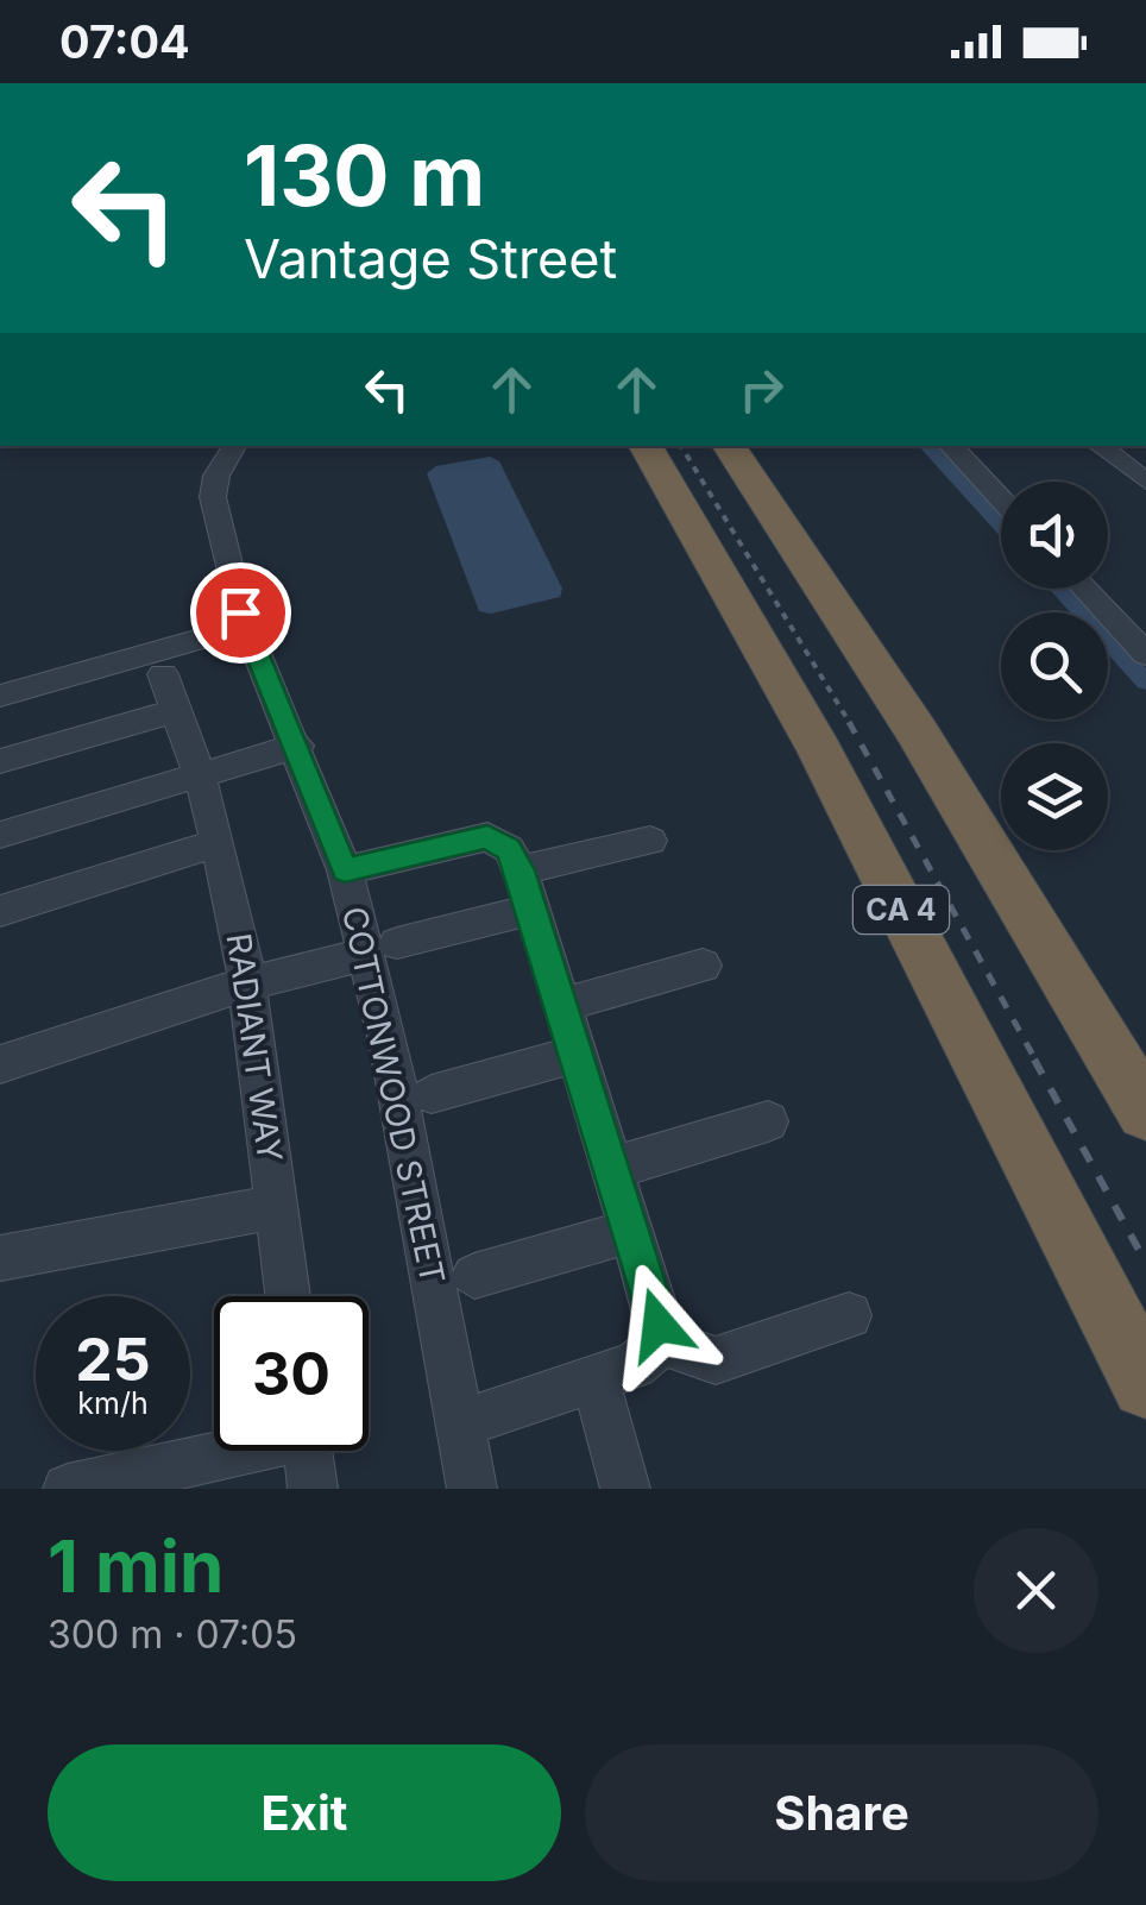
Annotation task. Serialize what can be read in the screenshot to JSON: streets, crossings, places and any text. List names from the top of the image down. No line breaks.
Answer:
{"streets":{"highway":["CA 4"],"street":["RADIANT WAY","COTTONWOOD STREET"]},"page":{"status":"07:04","turn":["130 m","Vantage Street"],"speed":"25 km/h","limit":"30","heading":["1 min","300 m · 07:05"],"buttons":["Exit","Share"]}}
